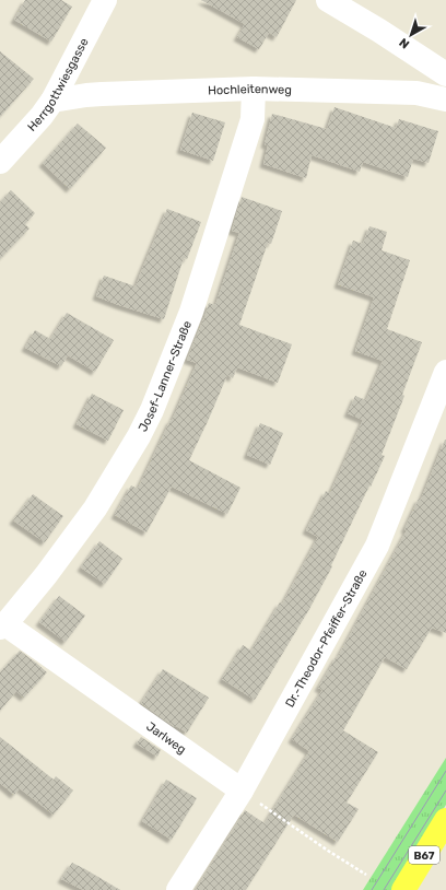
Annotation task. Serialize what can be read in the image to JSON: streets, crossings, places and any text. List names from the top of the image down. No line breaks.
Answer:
{"streets":{"main road":["B67"],"street":["Herrgottwiesgasse","Hochleitenweg","Josef-Lanner-Straße","Dr.-Theodor-Pfeiffer-Straße","Jarlweg"]},"crossings":[["Herrgottwiesgasse","Hochleitenweg"],["Hochleitenweg","Josef-Lanner-Straße"],["Josef-Lanner-Straße","Jarlweg"],["Dr.-Theodor-Pfeiffer-Straße","Jarlweg"]],"north":"bottom left"}
